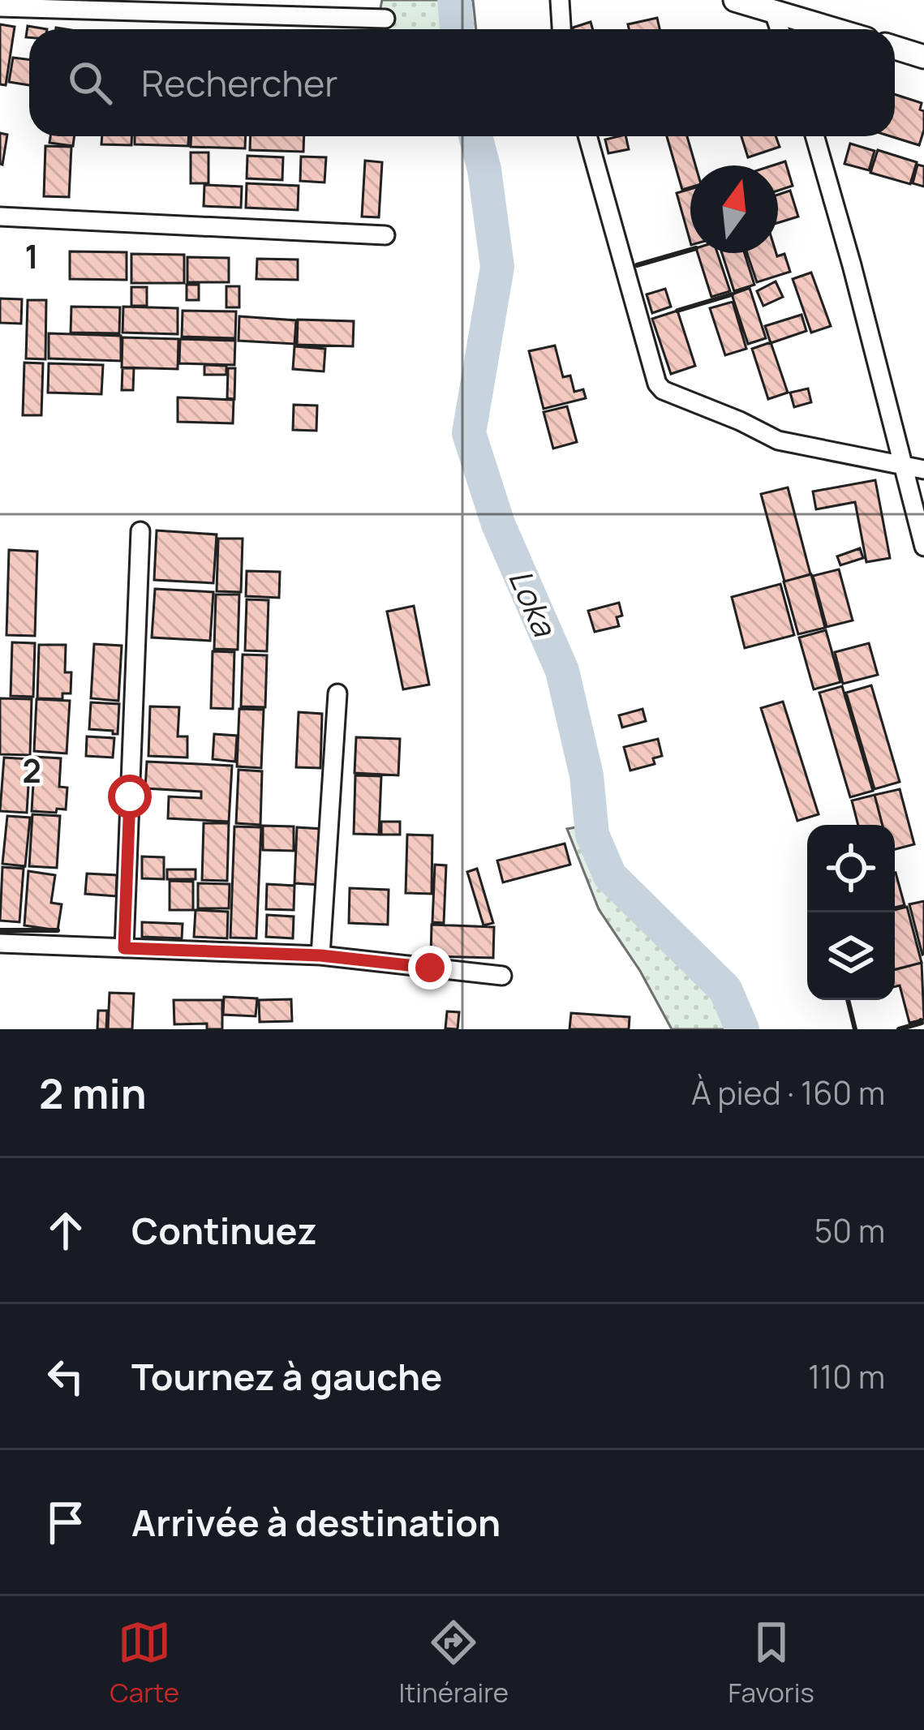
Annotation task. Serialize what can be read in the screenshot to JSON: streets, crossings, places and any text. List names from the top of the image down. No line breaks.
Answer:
{"water":["Loka"],"north":"top","page":{"search":"Rechercher","heading":["2 min","À pied · 160 m"],"list":[["Continuez","50 m"],["Tournez à gauche","110 m"],"Arrivée à destination"],"nav":["Carte","Itinéraire","Favoris"]},"grid":{"rows":["1","2"]}}
